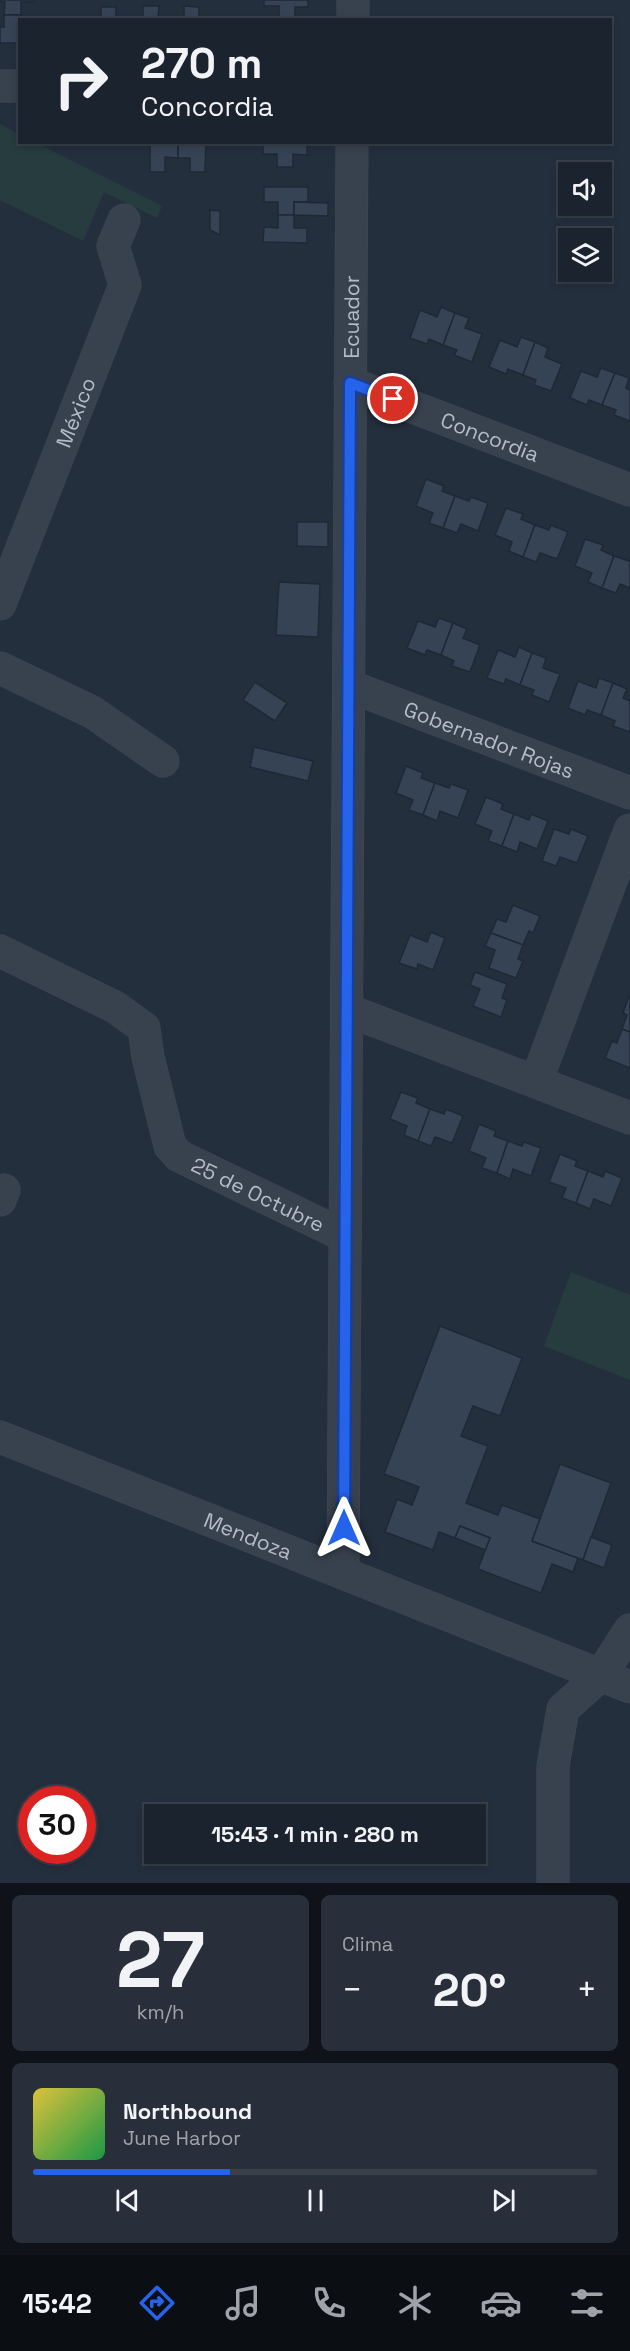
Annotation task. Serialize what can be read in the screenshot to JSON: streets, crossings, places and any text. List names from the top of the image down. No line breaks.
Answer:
{"streets":{"street":["Ecuador","México","Concordia","Gobernador Rojas","25 de Octubre","Mendoza"]},"crossings":[["Ecuador","Concordia"],["Ecuador","Gobernador Rojas"],["Ecuador","25 de Octubre"],["Ecuador","Mendoza"]],"page":{"turn":["270 m","Concordia"],"limit":"30","trip":"15:43 · 1 min · 280 m","tile":[["27","km/h"],"Clima"],"heat":["−","20°","+"],"song":["Northbound","June Harbor"],"tabs":"15:42"}}
